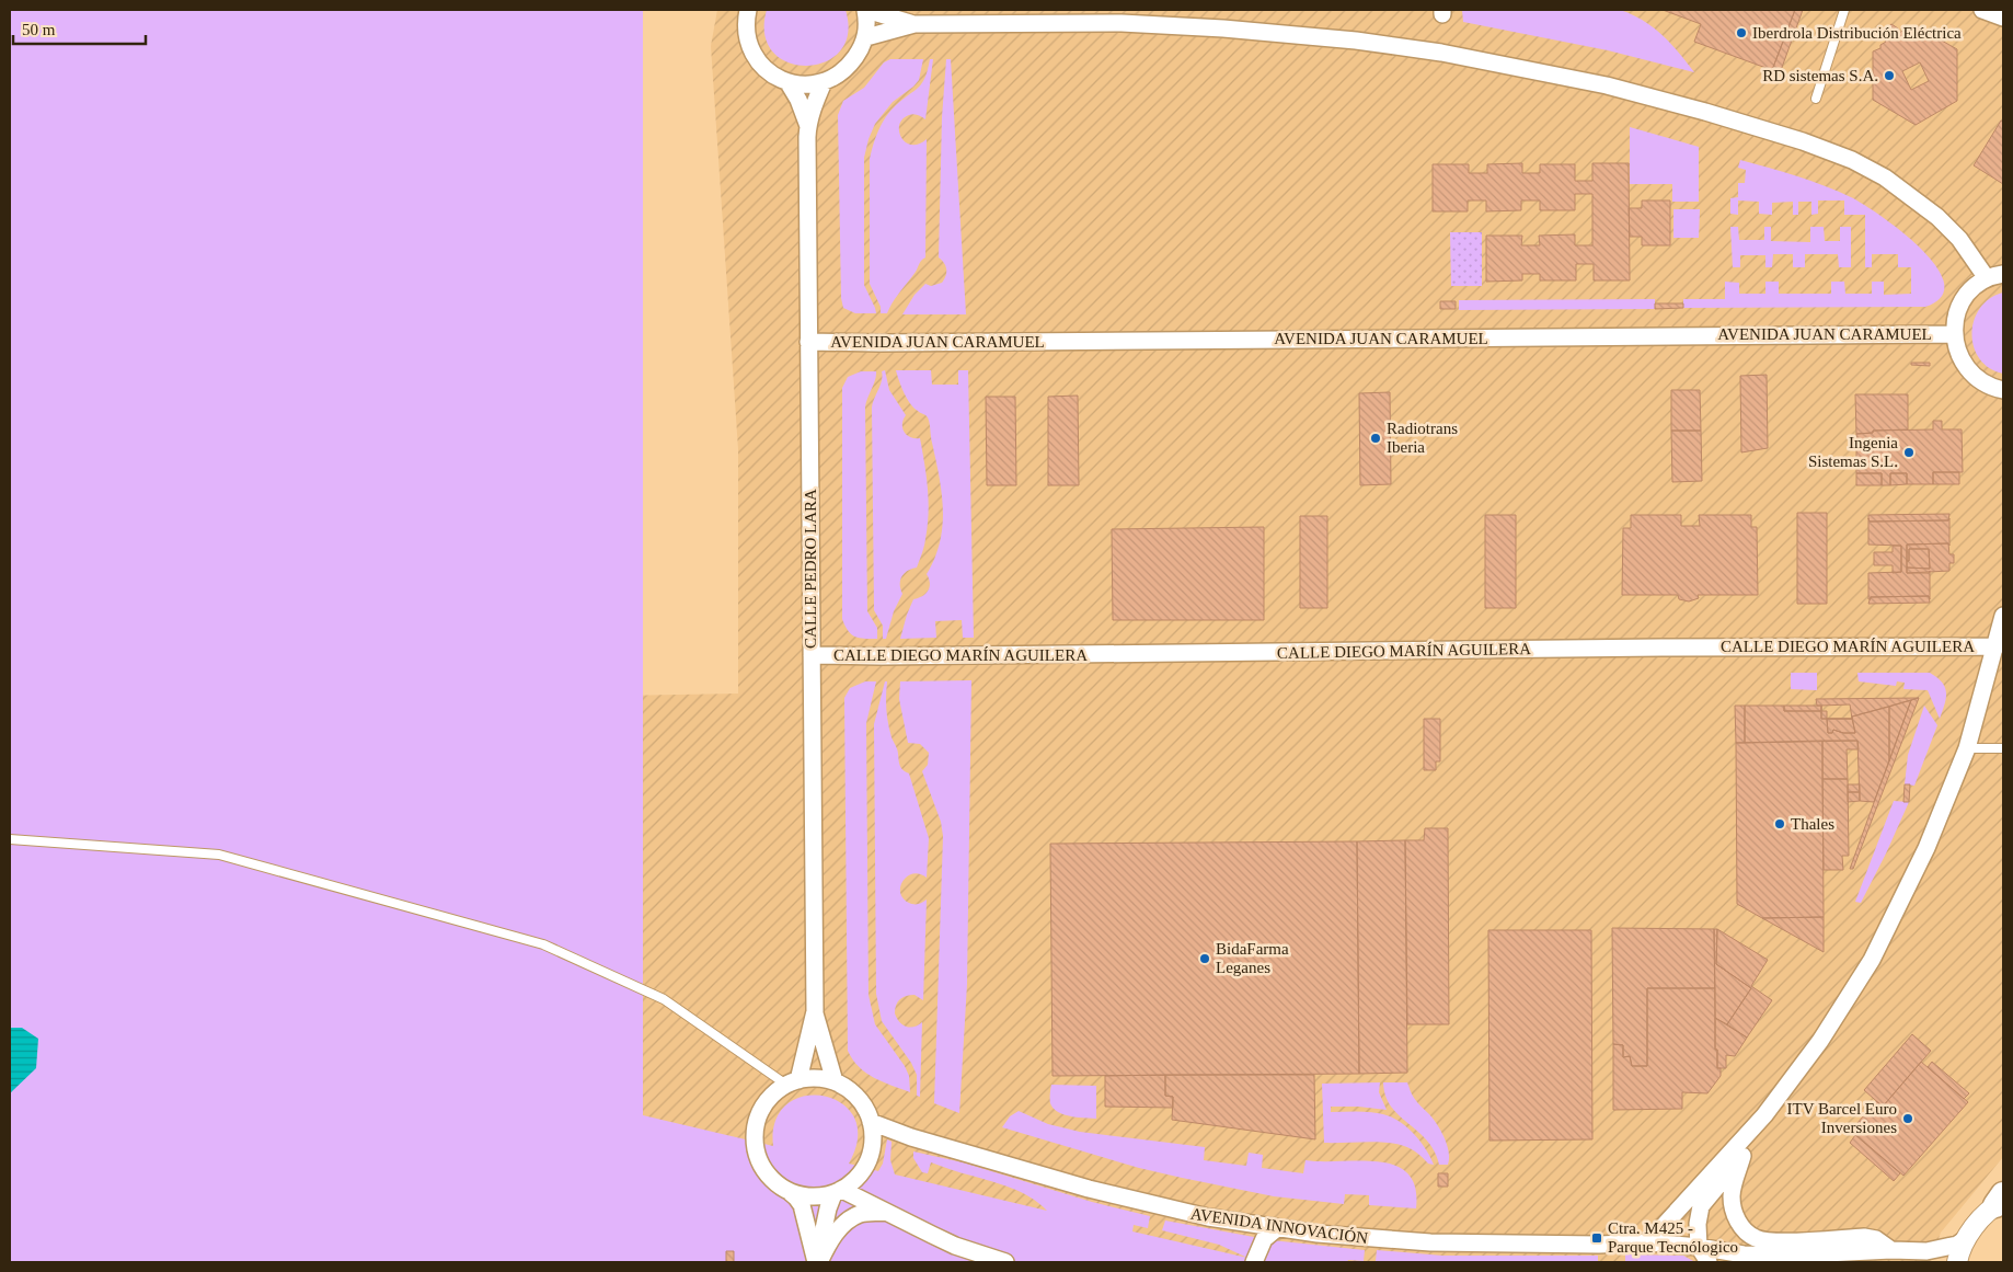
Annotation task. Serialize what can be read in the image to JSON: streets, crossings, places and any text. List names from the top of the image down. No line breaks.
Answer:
{"streets":{"street":["AVENIDA JUAN CARAMUEL","CALLE PEDRO LARA","CALLE DIEGO MARÍN AGUILERA","AVENIDA INNOVACIÓN"]},"crossings":[["AVENIDA JUAN CARAMUEL","CALLE PEDRO LARA"],["CALLE PEDRO LARA","CALLE DIEGO MARÍN AGUILERA"],["CALLE PEDRO LARA","AVENIDA INNOVACIÓN"]],"places":{"other":["Iberdrola Distribución Eléctrica","RD sistemas S.A.","Radiotrans Iberia","Ingenia Sistemas S.L.","Thales","BidaFarma Leganes","ITV Barcel Euro Inversiones"],"transit":["Ctra. M425 - Parque Tecnólogico"]},"scale_bar":"50 m"}
